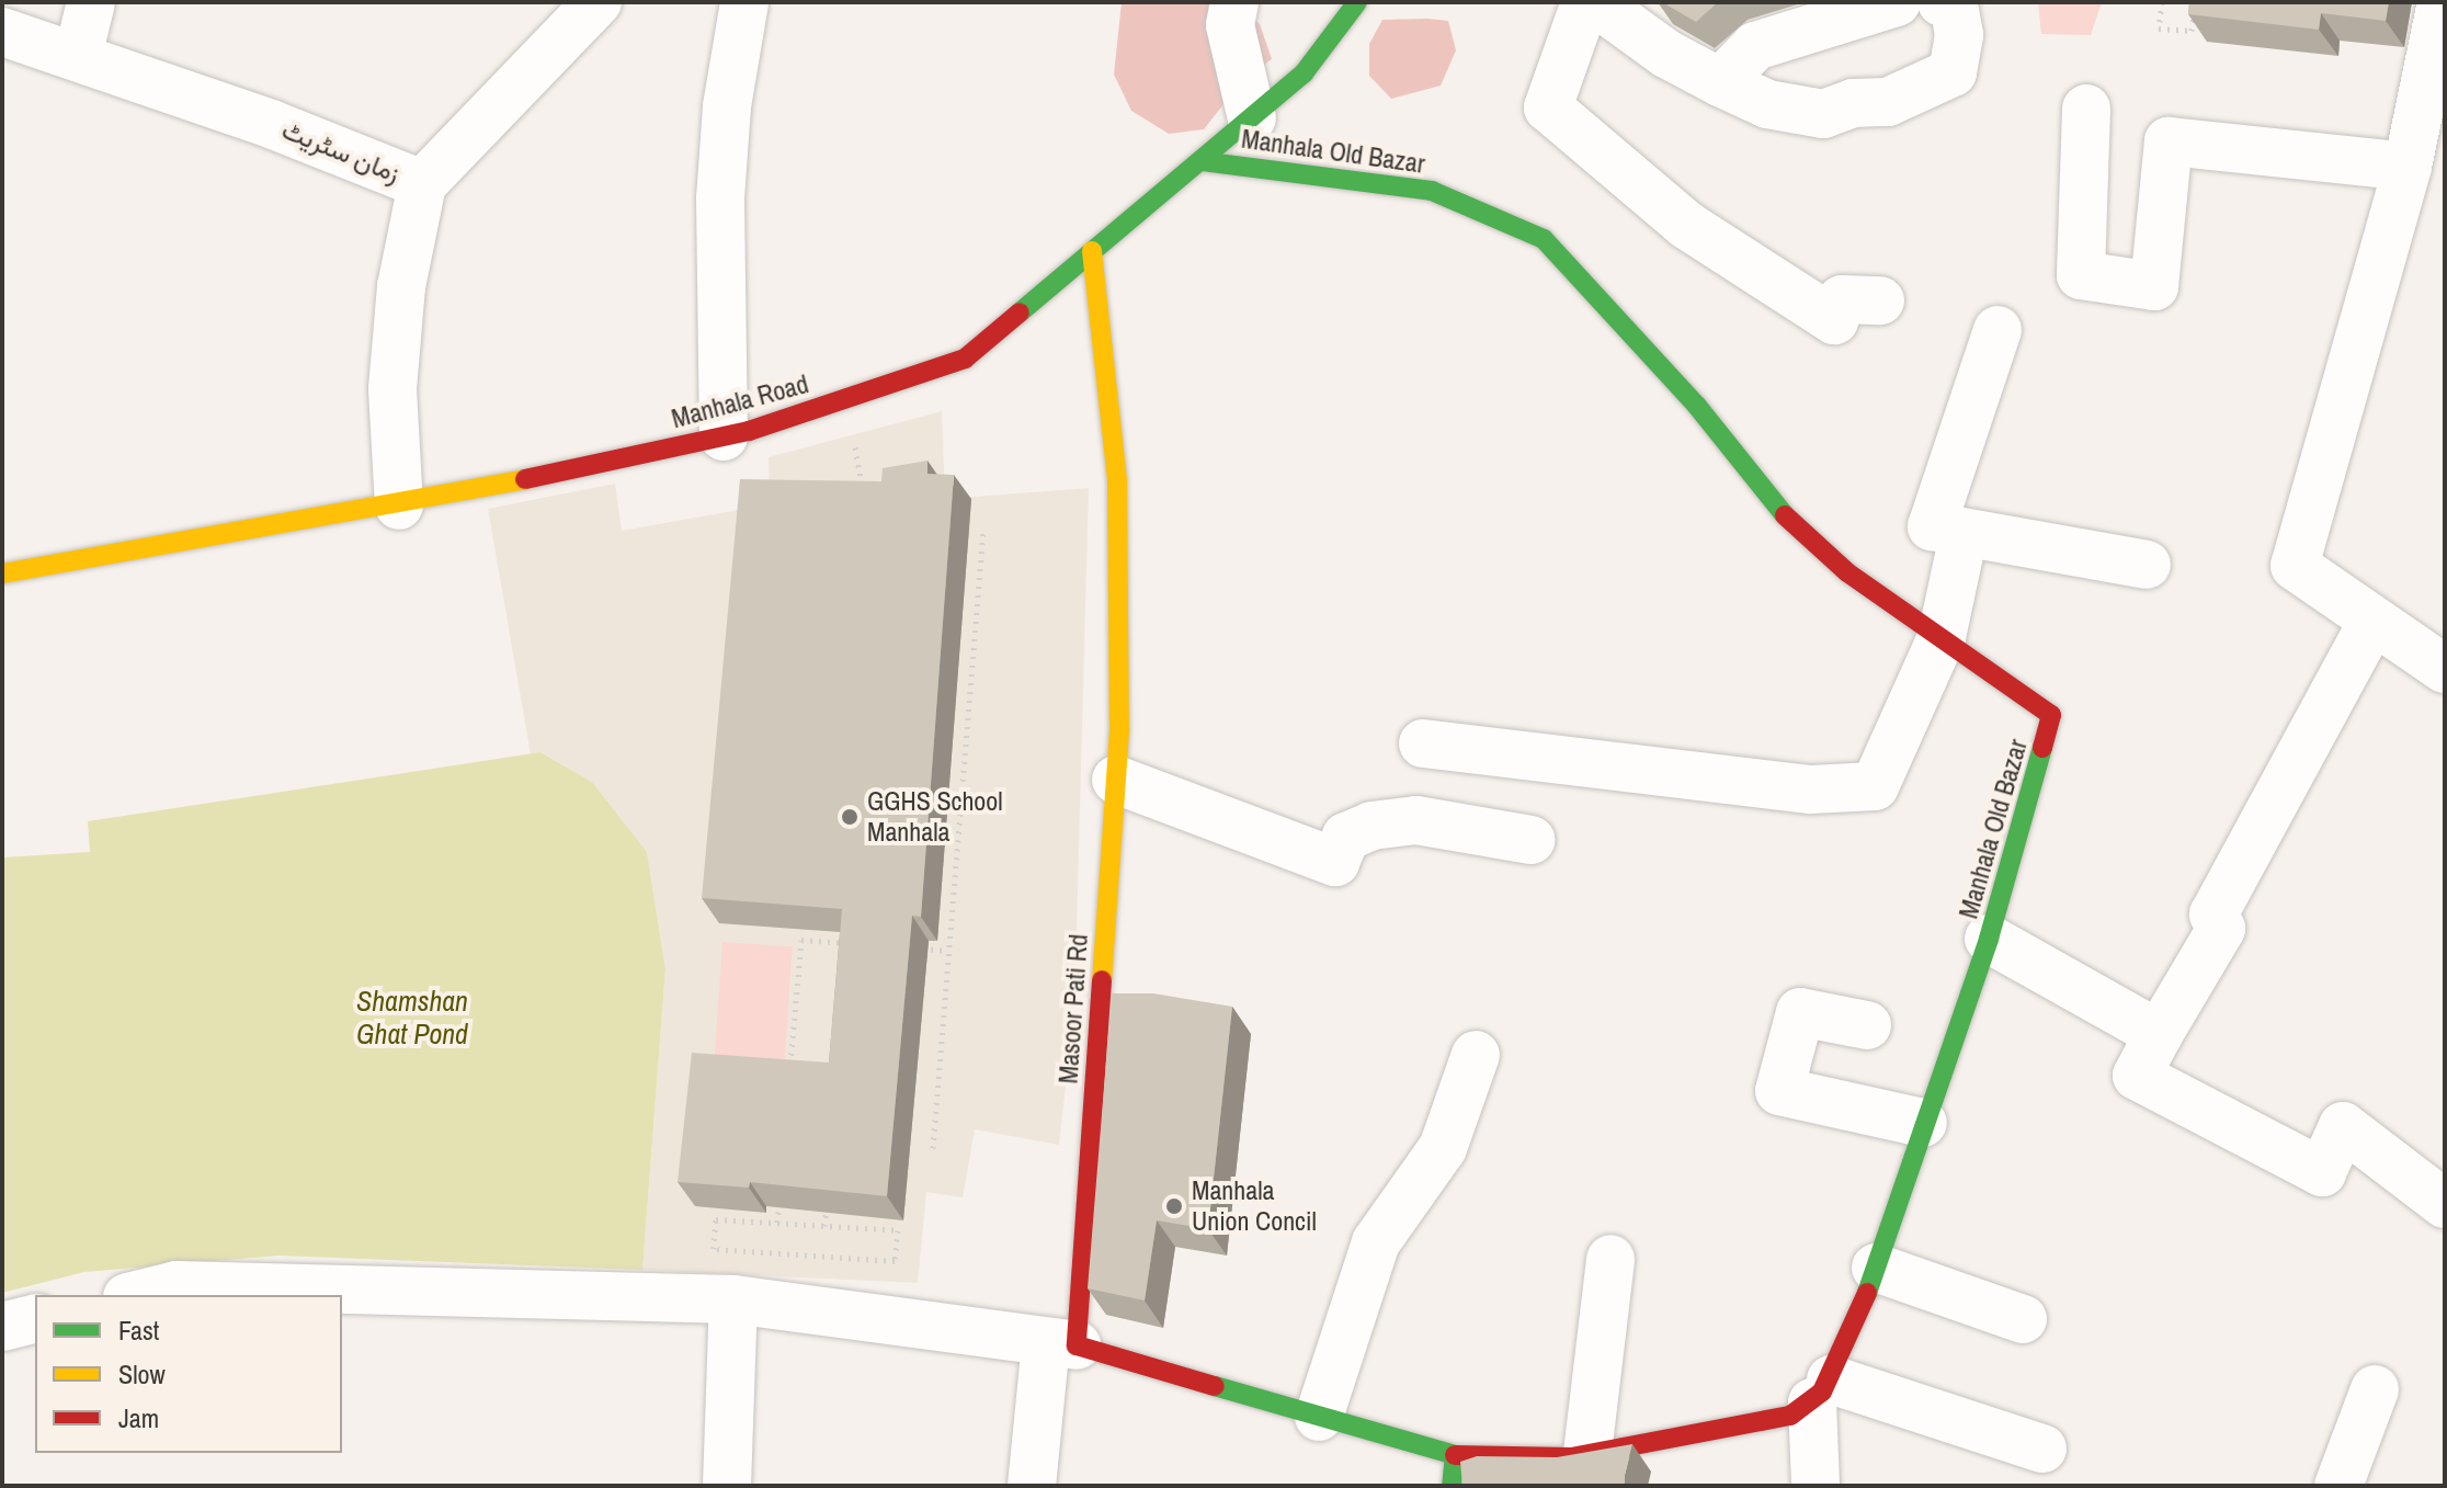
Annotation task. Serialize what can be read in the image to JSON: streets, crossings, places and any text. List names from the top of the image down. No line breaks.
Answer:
{"streets":{"street":["زمان سٹریٹ","Manhala Old Bazar","Manhala Road","Masoor Pati Rd"]},"crossings":[["زمان سٹریٹ","Manhala Road"],["Manhala Old Bazar","Manhala Road"],["Manhala Road","Masoor Pati Rd"]],"water":["Shamshan Ghat Pond"],"places":["GGHS School Manhala","Manhala Union Concil"],"legend":["Fast","Slow","Jam"]}
